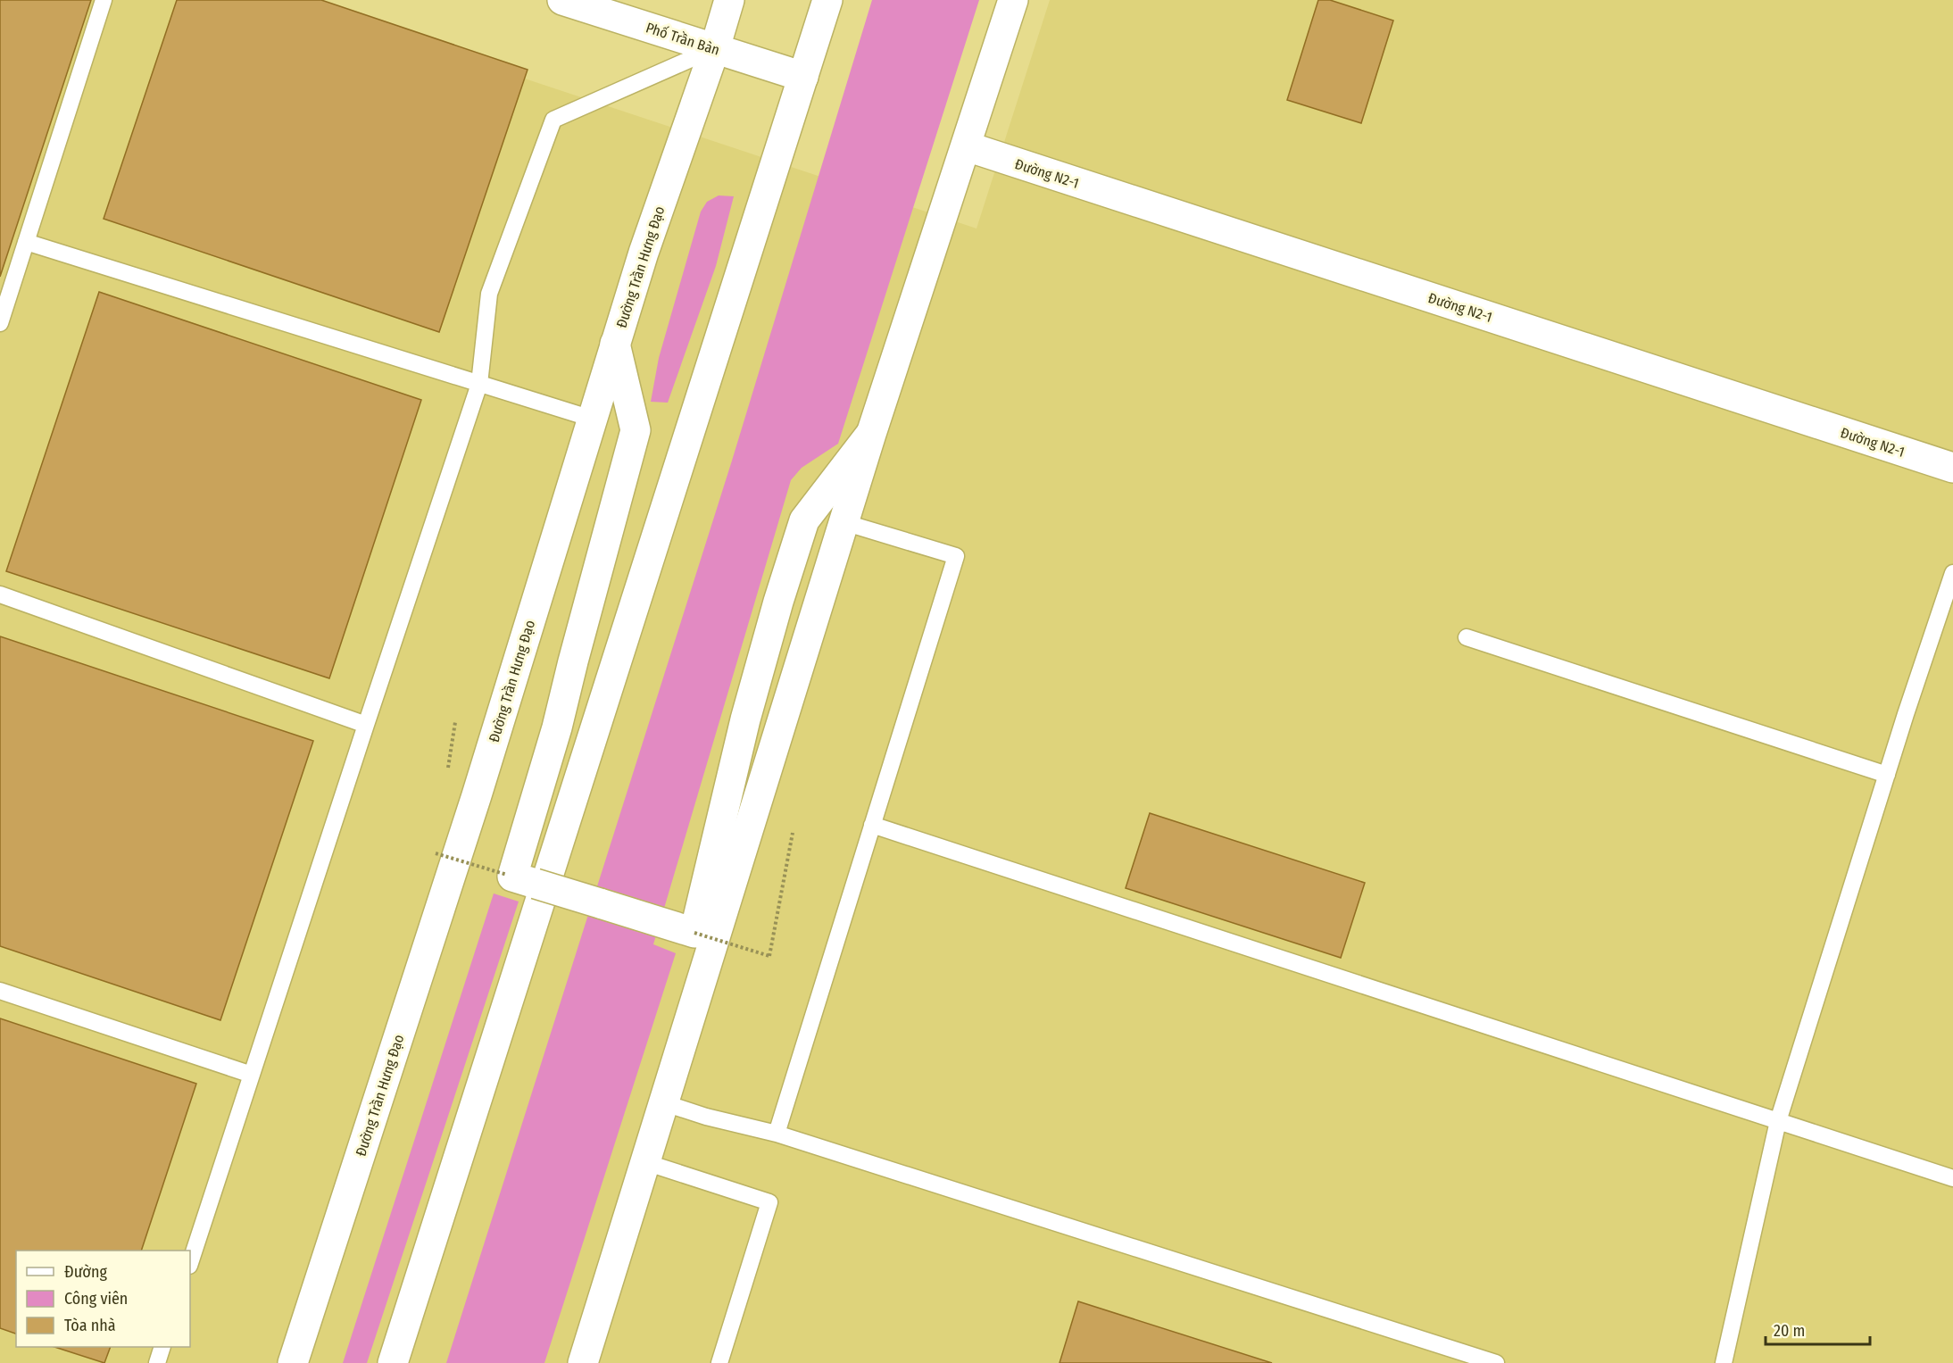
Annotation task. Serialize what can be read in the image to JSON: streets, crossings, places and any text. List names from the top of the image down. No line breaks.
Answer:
{"streets":{"main road":["Phố Trần Bàn","Đường N2-1","Đường Trần Hưng Đạo"]},"crossings":[["Phố Trần Bàn","Đường Trần Hưng Đạo"]],"legend":["Đường","Công viên","Tòa nhà"],"scale_bar":"20 m"}
